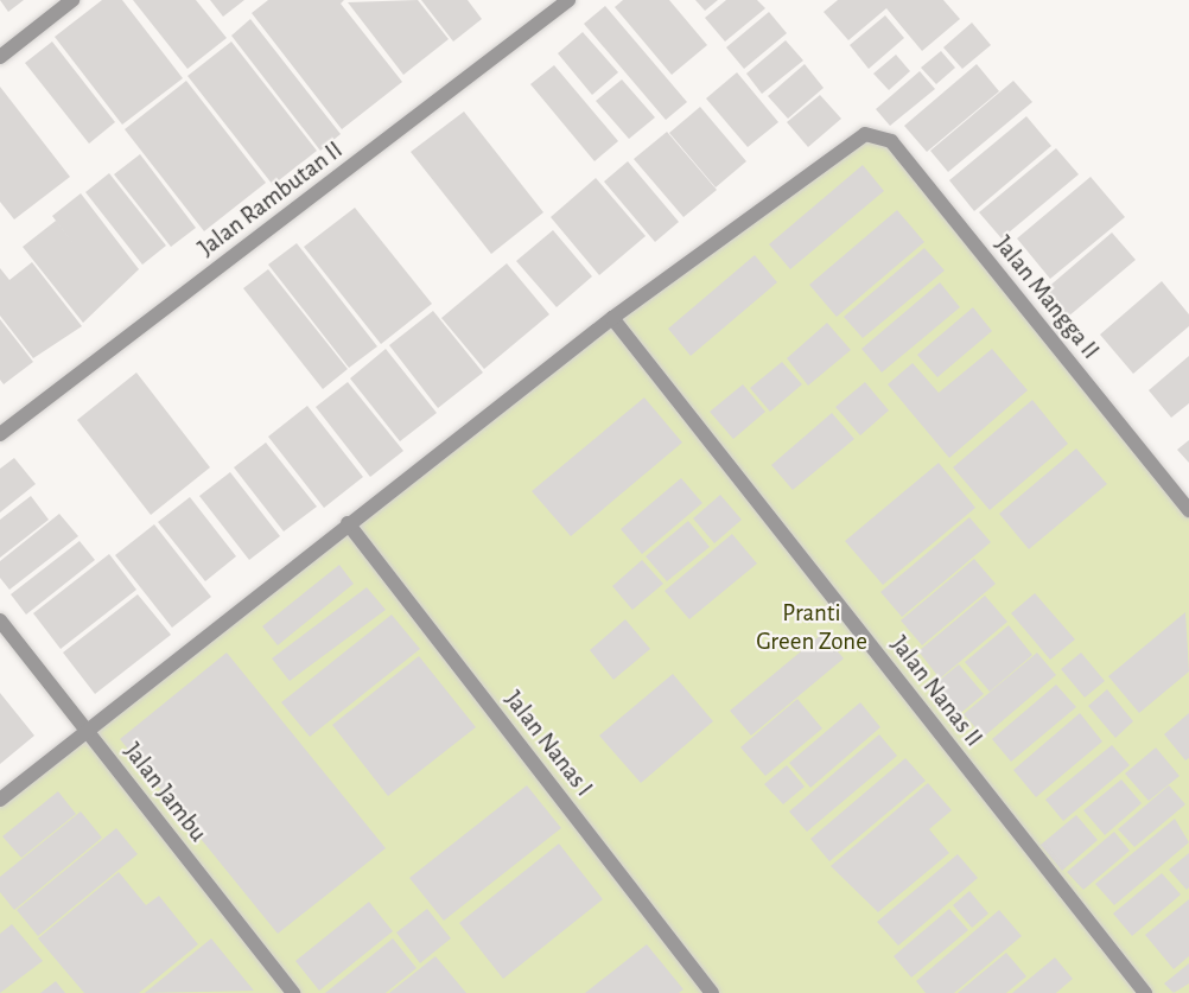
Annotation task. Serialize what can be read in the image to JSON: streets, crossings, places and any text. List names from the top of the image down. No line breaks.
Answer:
{"streets":{"street":["Jalan Rambutan II","Jalan Mangga II","Jalan Nanas II","Jalan Nanas I","Jalan Jambu"]},"crossings":[["Jalan Mangga II","Jalan Nanas II"]],"parks":["Pranti Green Zone"]}
